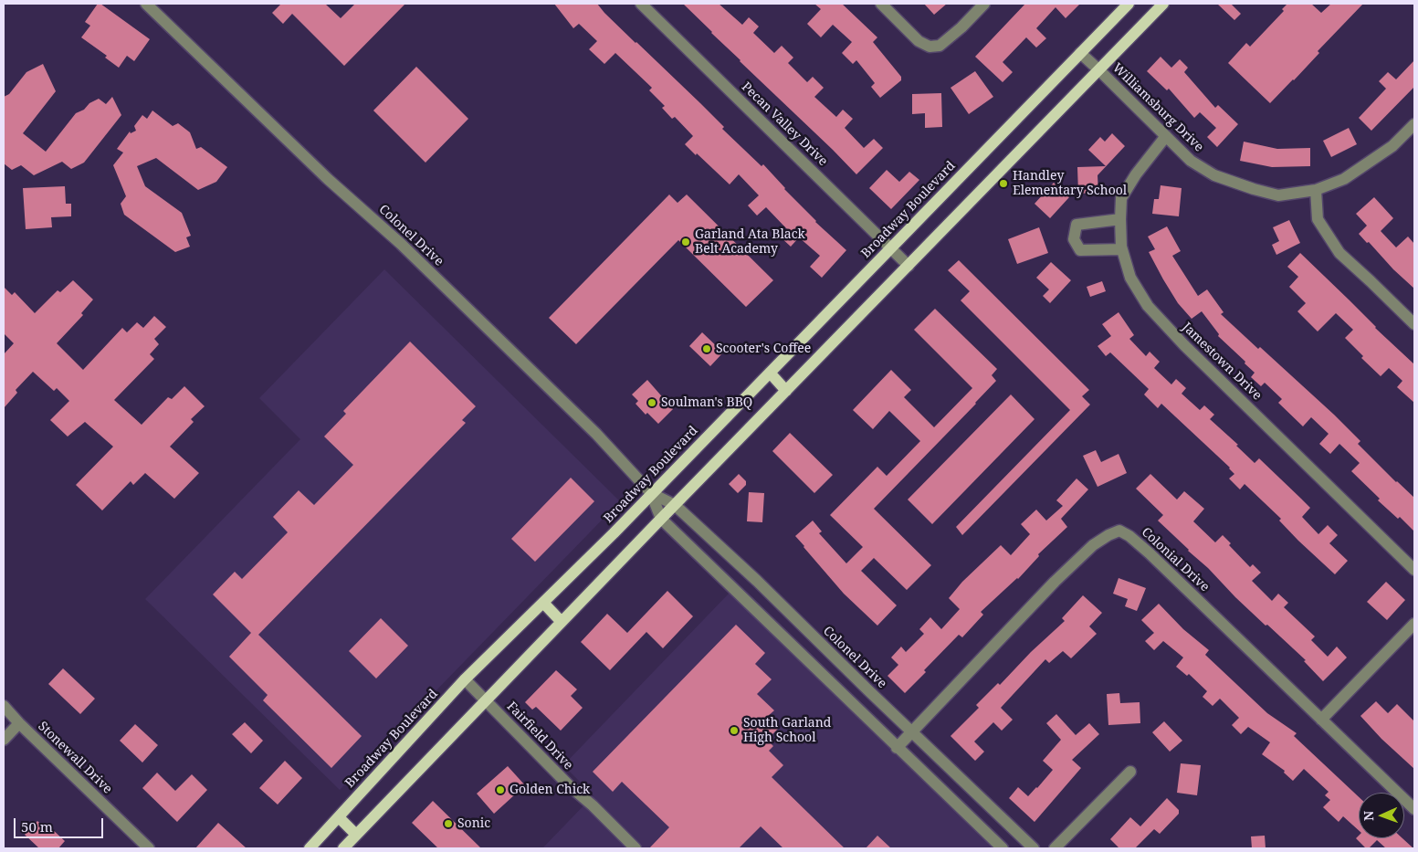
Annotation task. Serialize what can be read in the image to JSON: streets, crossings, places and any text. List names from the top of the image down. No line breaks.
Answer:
{"streets":{"main road":["Broadway Boulevard"],"street":["Williamsburg Drive","Pecan Valley Drive","Colonel Drive","Jamestown Drive","Colonial Drive","Fairfield Drive","Stonewall Drive"]},"crossings":[["Williamsburg Drive","Broadway Boulevard"],["Williamsburg Drive","Jamestown Drive"],["Pecan Valley Drive","Broadway Boulevard"],["Broadway Boulevard","Colonel Drive"],["Broadway Boulevard","Fairfield Drive"],["Colonel Drive","Colonial Drive"]],"places":["Handley Elementary School","Garland Ata Black Belt Academy","Scooter's Coffee","Soulman's BBQ","South Garland High School","Golden Chick","Sonic"],"scale_bar":"50 m","north":"left"}
